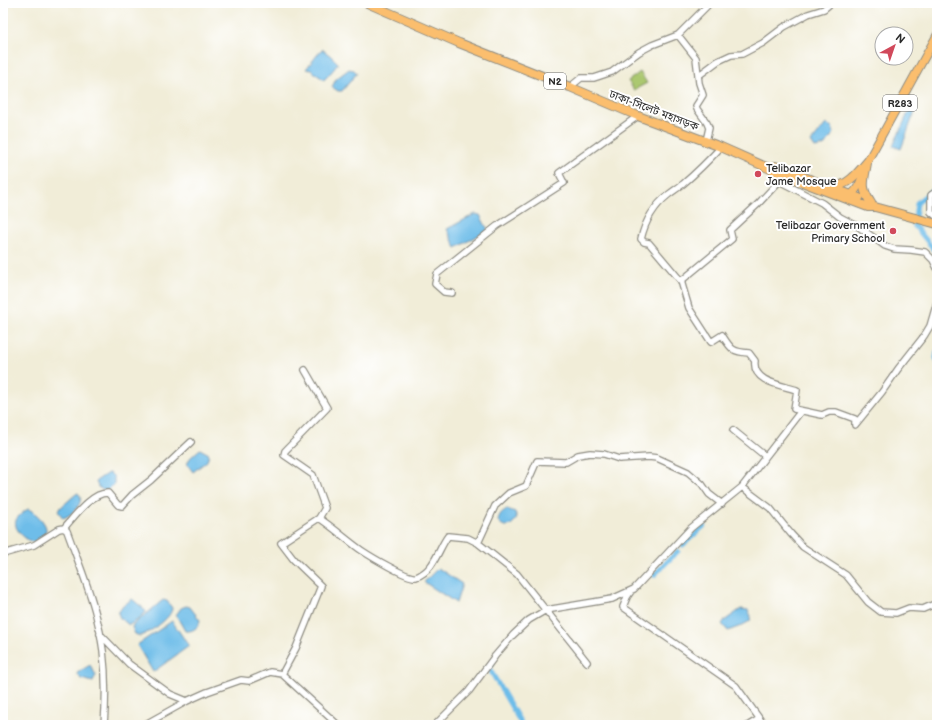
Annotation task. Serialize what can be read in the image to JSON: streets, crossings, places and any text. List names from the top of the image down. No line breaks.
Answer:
{"streets":{"highway":["N2","R283","ঢাকা-সিলেট মহাসড়ক"]},"crossings":[["R283","ঢাকা-সিলেট মহাসড়ক"]],"places":["Telibazar Jame Mosque","Telibazar Government Primary School"],"north":"top right"}
